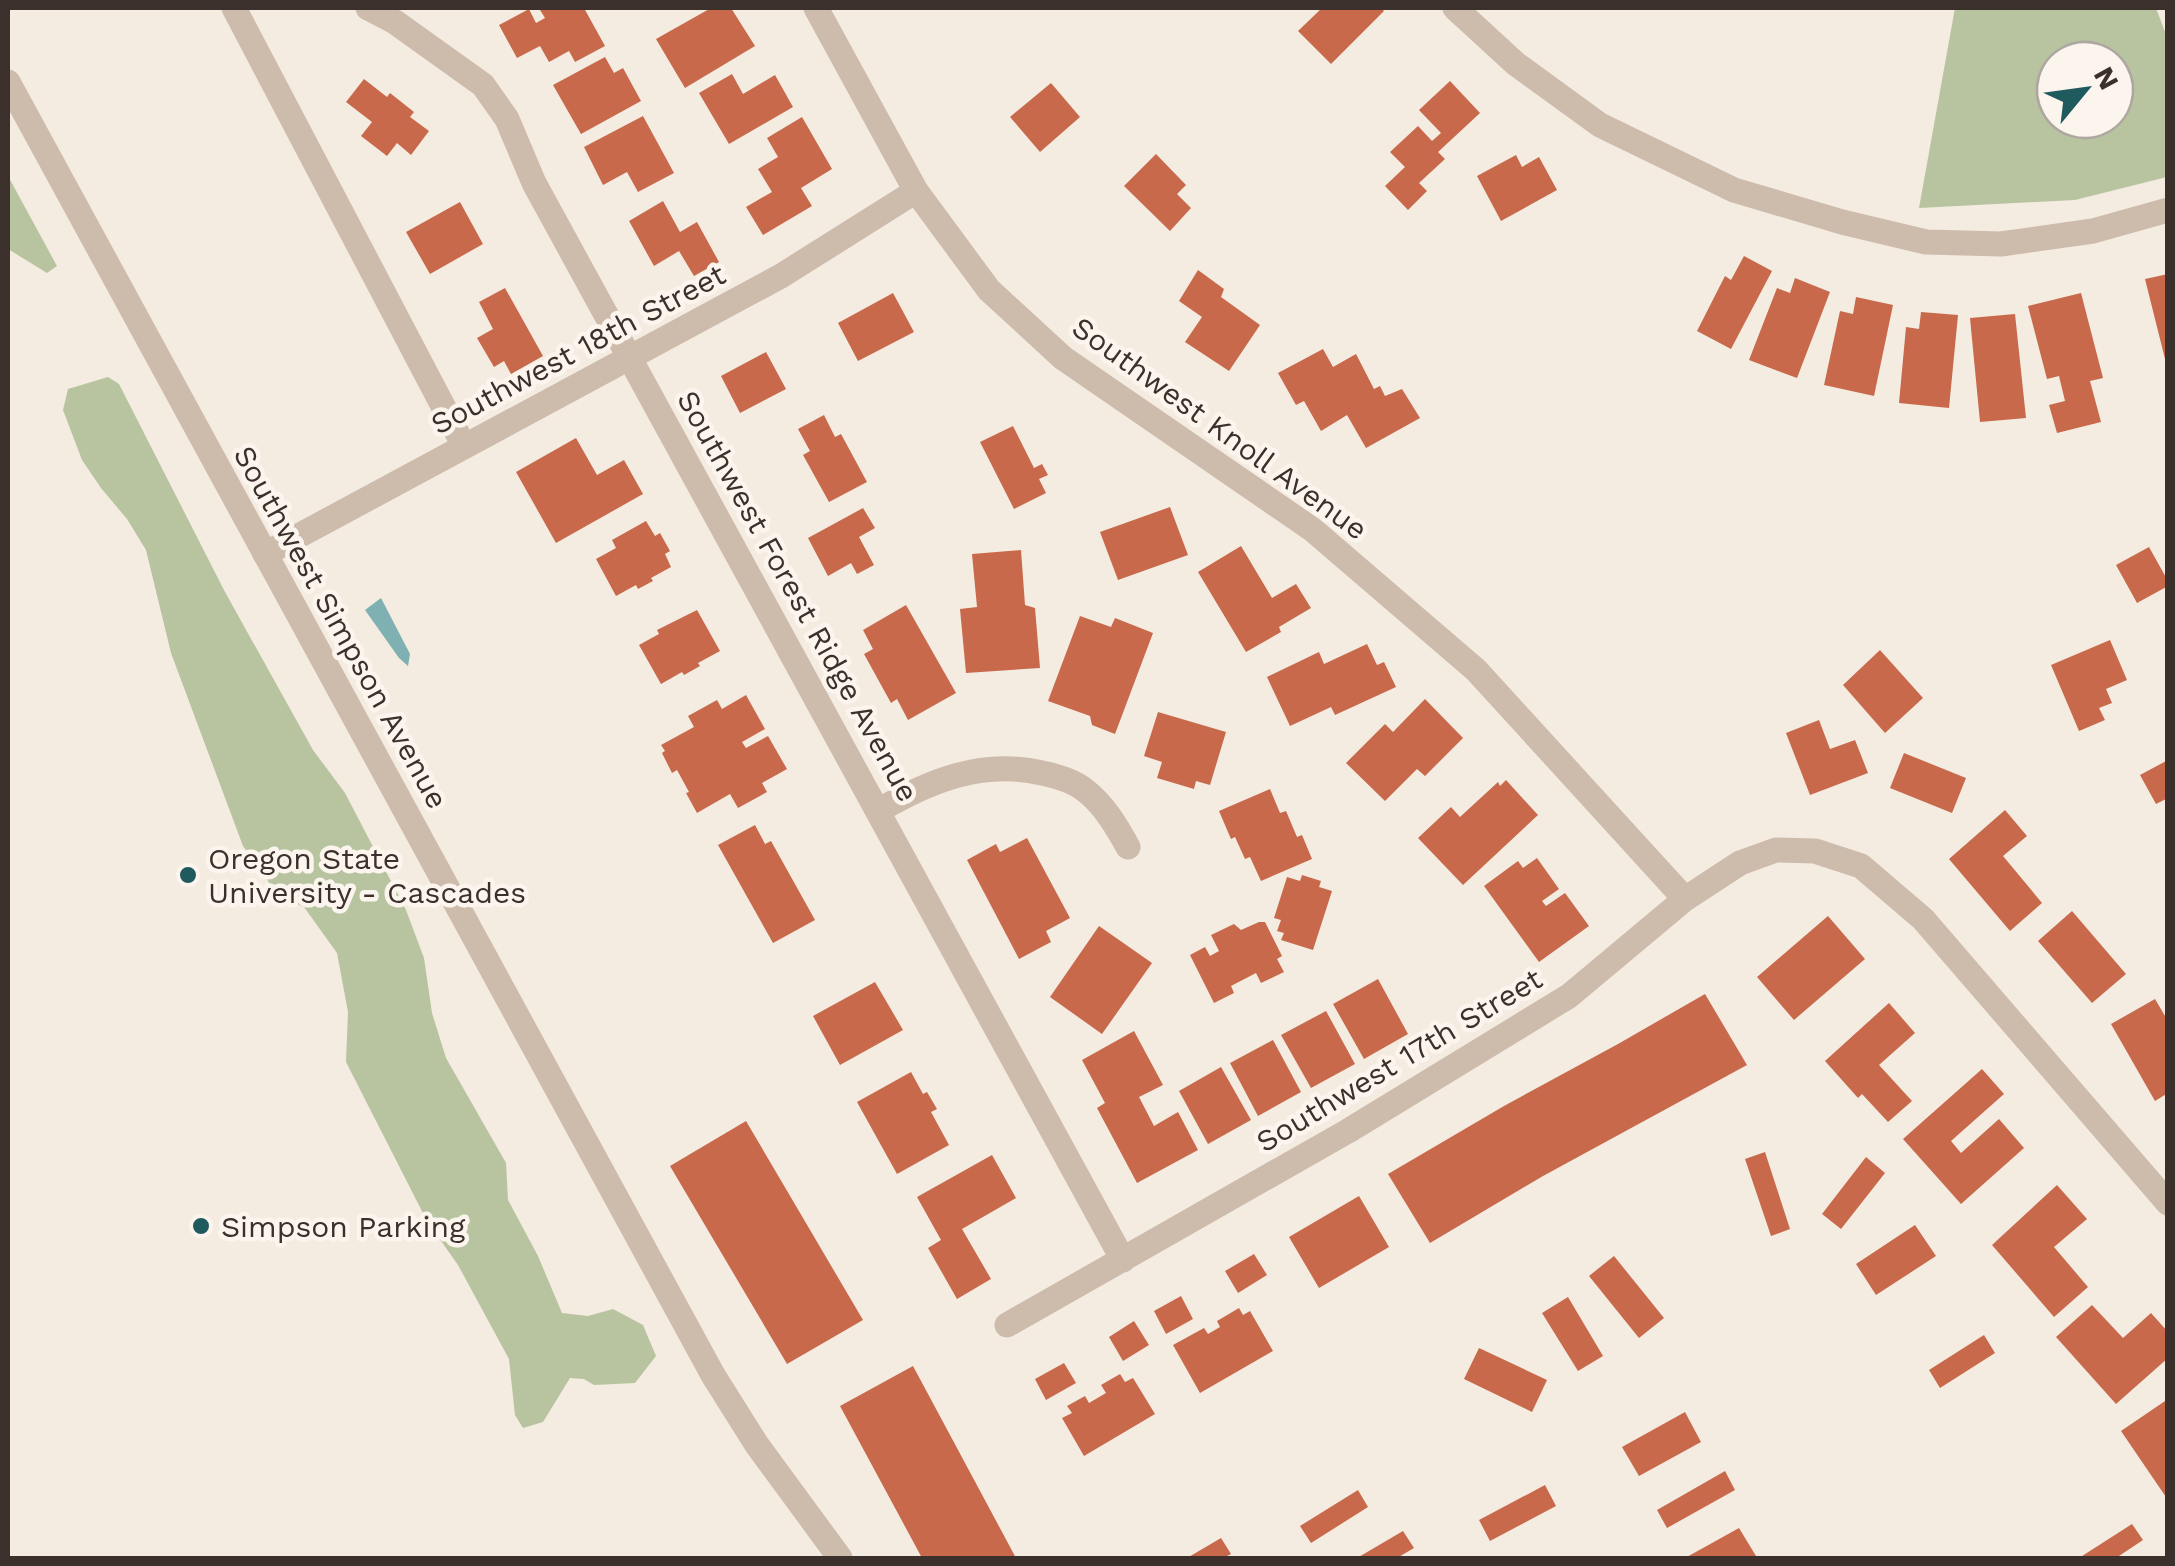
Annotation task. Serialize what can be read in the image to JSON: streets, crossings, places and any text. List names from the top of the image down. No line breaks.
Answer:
{"streets":{"street":["Southwest 18th Street","Southwest Knoll Avenue","Southwest Forest Ridge Avenue","Southwest Simpson Avenue","Southwest 17th Street"]},"crossings":[["Southwest 18th Street","Southwest Knoll Avenue"],["Southwest 18th Street","Southwest Forest Ridge Avenue"],["Southwest 18th Street","Southwest Simpson Avenue"],["Southwest Knoll Avenue","Southwest 17th Street"],["Southwest Forest Ridge Avenue","Southwest 17th Street"]],"places":["Oregon State University - Cascades","Simpson Parking"],"north":"top right"}
